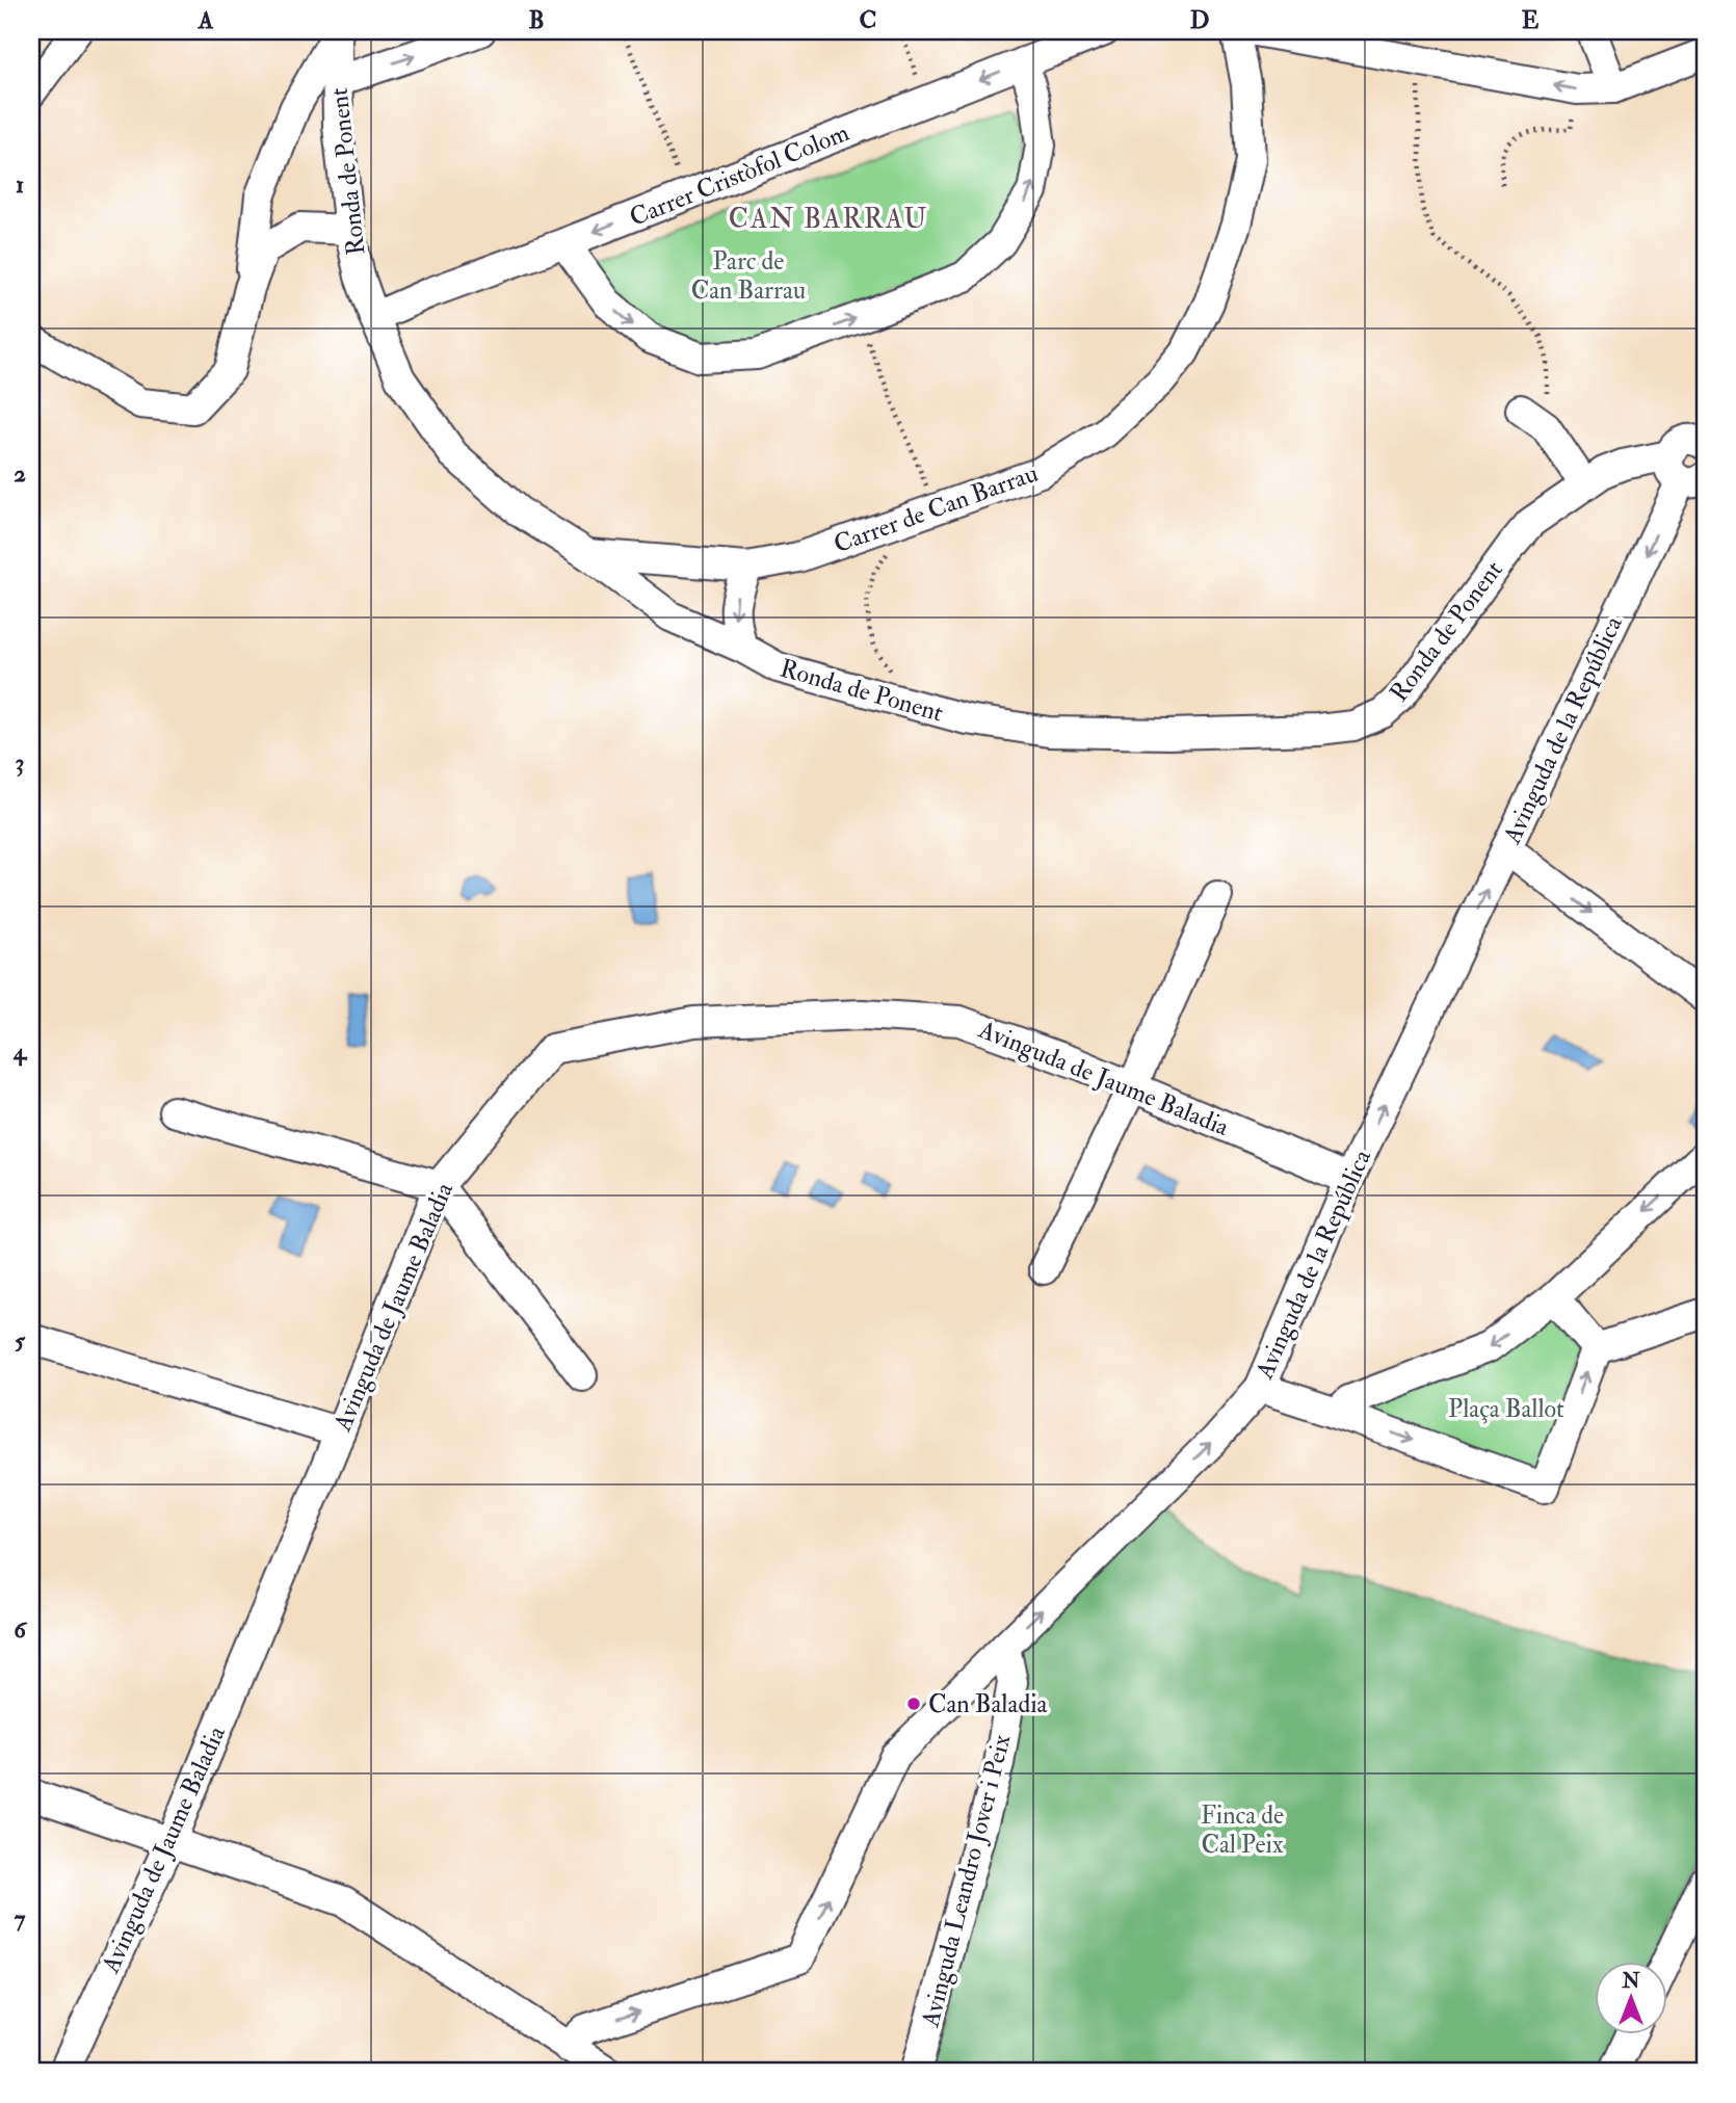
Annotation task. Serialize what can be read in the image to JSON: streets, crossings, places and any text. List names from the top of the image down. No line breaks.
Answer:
{"streets":{"street":["Ronda de Ponent","Carrer Cristòfol Colom","Carrer de Can Barrau","Avinguda de la República","Avinguda de Jaume Baladia","Avinguda Leandro Jover i Peix"]},"crossings":[["Ronda de Ponent","Carrer Cristòfol Colom"],["Ronda de Ponent","Carrer de Can Barrau"],["Ronda de Ponent","Avinguda de la República"],["Avinguda de la República","Avinguda de Jaume Baladia"],["Avinguda de la República","Avinguda Leandro Jover i Peix"]],"districts":["CAN BARRAU"],"parks":["Parc de Can Barrau","Plaça Ballot","Finca de Cal Peix"],"places":["Can Baladia"],"north":"top","grid":{"columns":["A","B","C","D","E"],"rows":["1","2","3","4","5","6","7"]}}
